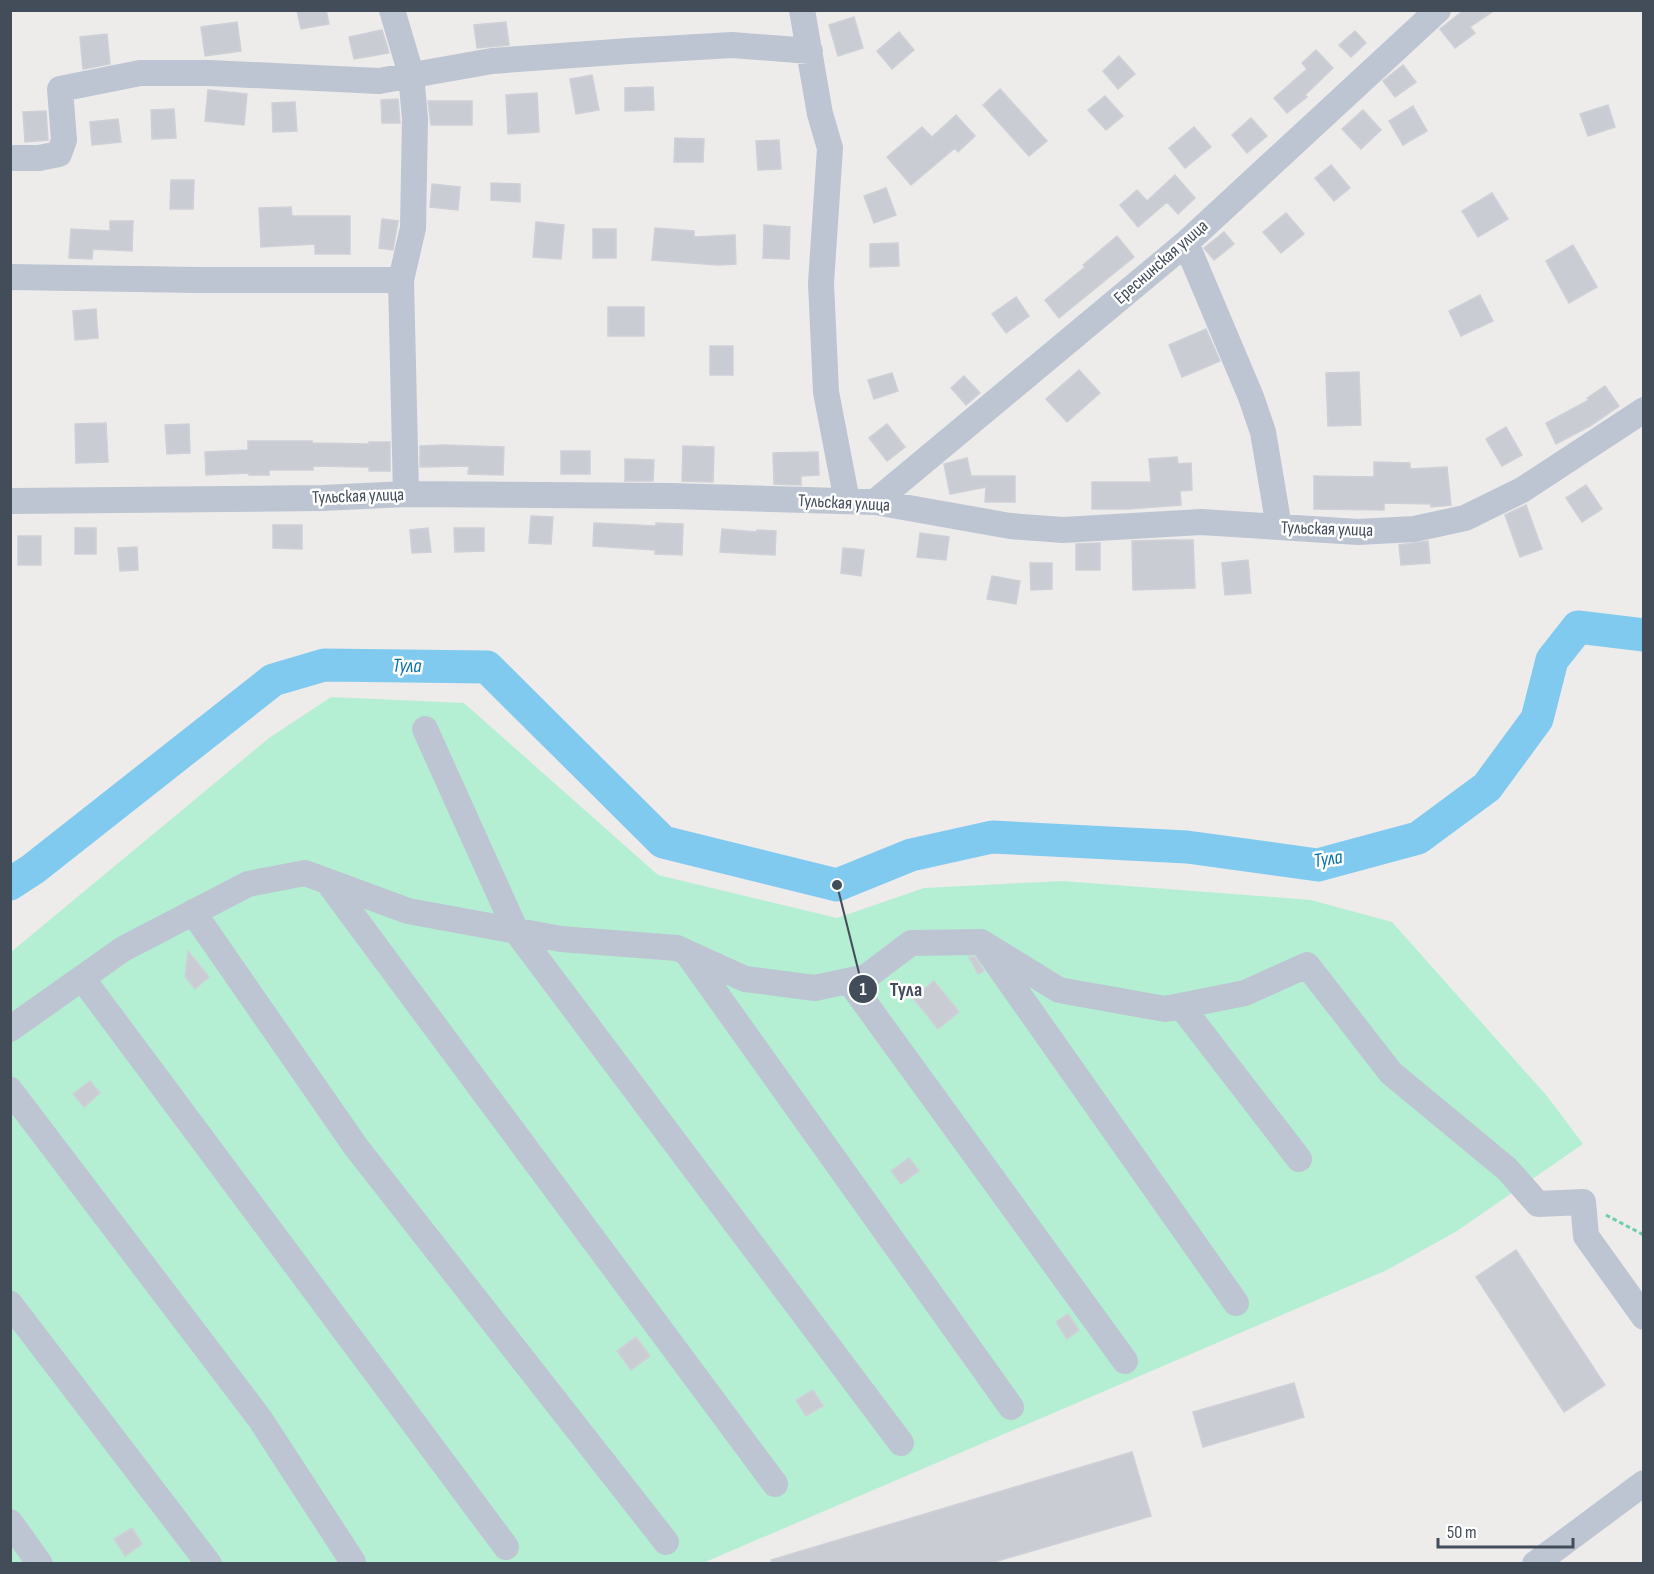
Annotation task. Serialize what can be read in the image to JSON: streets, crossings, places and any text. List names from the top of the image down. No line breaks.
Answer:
{"streets":{"street":["Ереснинская улица","Тульская улица"]},"crossings":[["Ереснинская улица","Тульская улица"]],"water":["Тула"],"places":["Тула"],"scale_bar":"50 m"}
